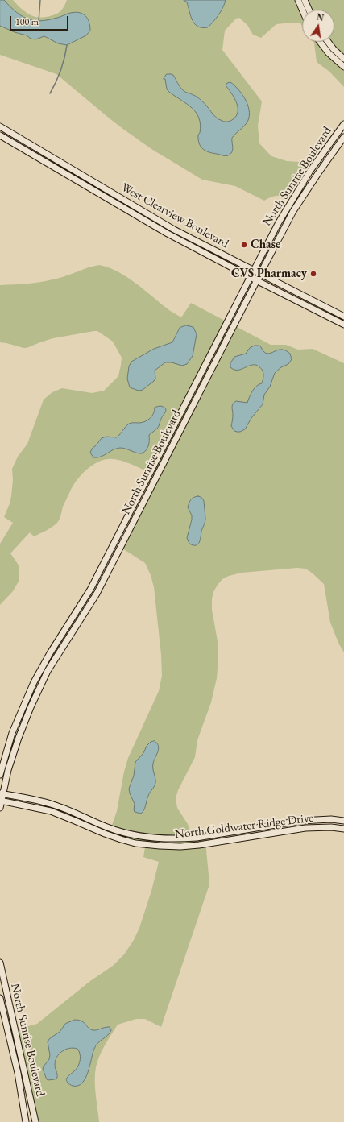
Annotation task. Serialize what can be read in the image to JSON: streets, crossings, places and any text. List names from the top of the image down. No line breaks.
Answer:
{"streets":{"street":["North Sunrise Boulevard","West Clearview Boulevard","North Goldwater Ridge Drive"]},"crossings":[["North Sunrise Boulevard","West Clearview Boulevard"],["North Sunrise Boulevard","North Goldwater Ridge Drive"]],"places":["Chase","CVS Pharmacy"],"scale_bar":"100 m","north":"top"}
